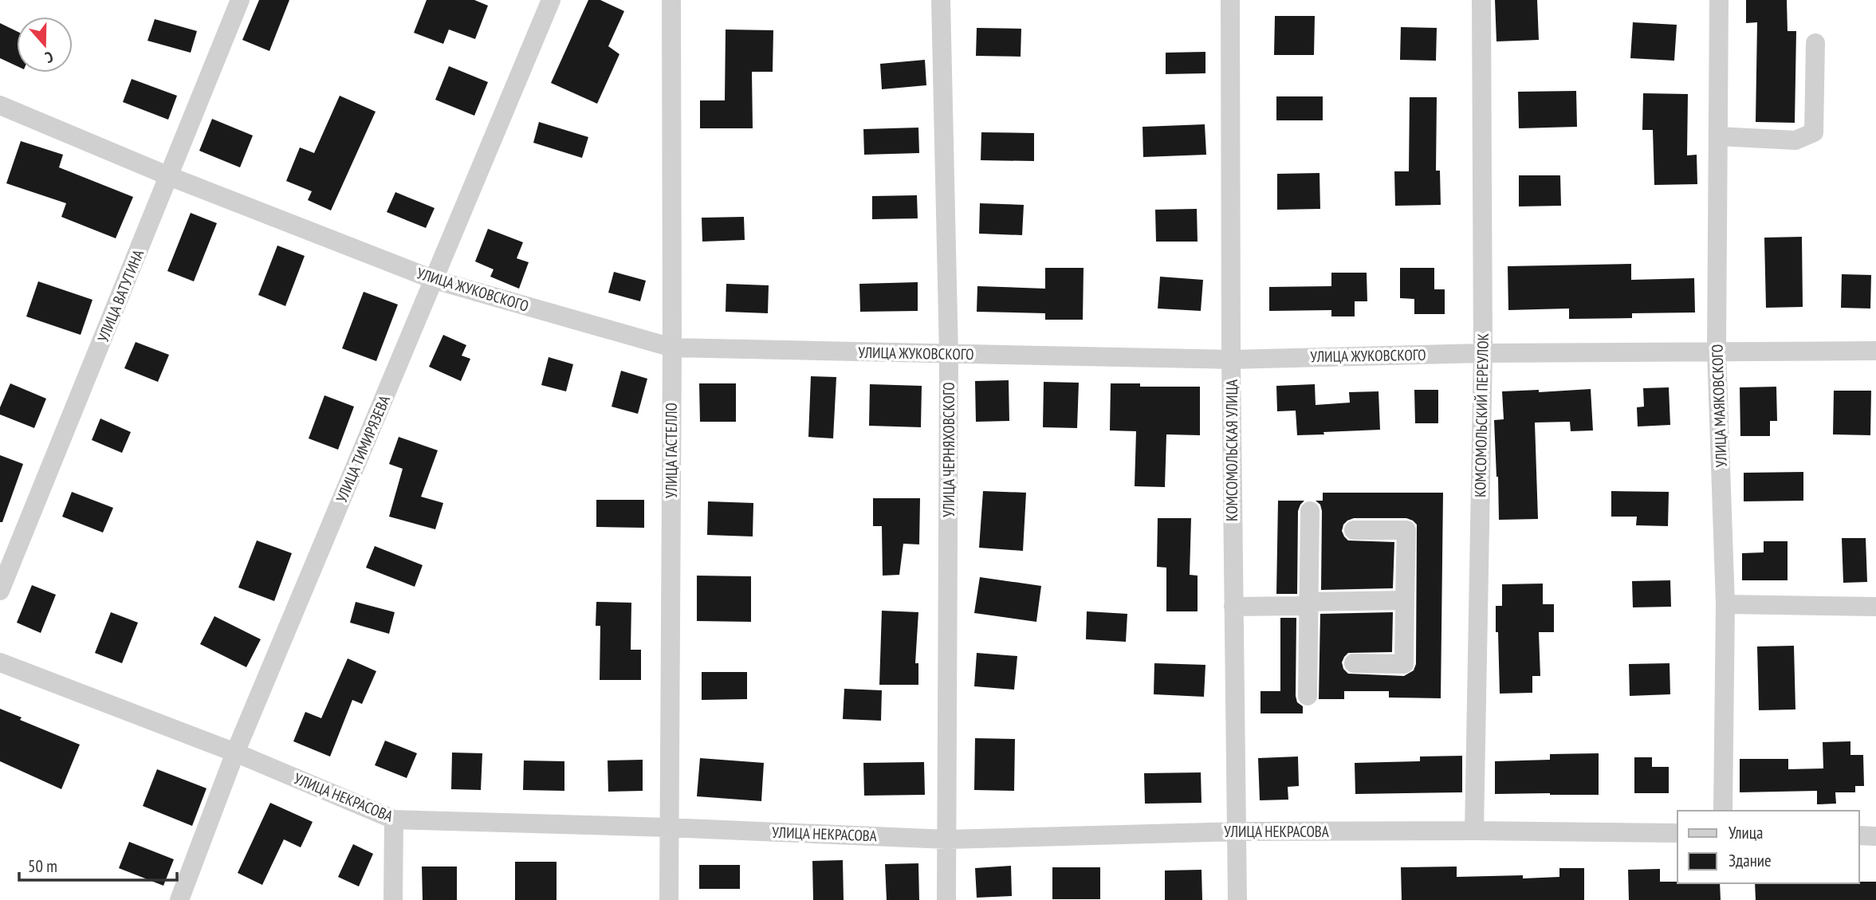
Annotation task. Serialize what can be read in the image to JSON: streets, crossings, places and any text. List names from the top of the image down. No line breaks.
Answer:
{"streets":{"street":["УЛИЦА ЖУКОВСКОГО","УЛИЦА ВАТУТИНА","УЛИЦА МАЯКОВСКОГО","КОМСОМОЛЬСКИЙ ПЕРЕУЛОК","УЛИЦА ТИМИРЯЗЕВА","УЛИЦА ЧЕРНЯХОВСКОГО","УЛИЦА ГАСТЕЛЛО","КОМСОМОЛЬСКАЯ УЛИЦА","УЛИЦА НЕКРАСОВА"]},"crossings":[["УЛИЦА ЖУКОВСКОГО","УЛИЦА ВАТУТИНА"],["УЛИЦА ЖУКОВСКОГО","УЛИЦА МАЯКОВСКОГО"],["УЛИЦА ЖУКОВСКОГО","КОМСОМОЛЬСКИЙ ПЕРЕУЛОК"],["УЛИЦА ЖУКОВСКОГО","УЛИЦА ТИМИРЯЗЕВА"],["УЛИЦА ЖУКОВСКОГО","УЛИЦА ЧЕРНЯХОВСКОГО"],["УЛИЦА ЖУКОВСКОГО","УЛИЦА ГАСТЕЛЛО"],["УЛИЦА ЖУКОВСКОГО","КОМСОМОЛЬСКАЯ УЛИЦА"],["КОМСОМОЛЬСКИЙ ПЕРЕУЛОК","УЛИЦА НЕКРАСОВА"],["УЛИЦА ТИМИРЯЗЕВА","УЛИЦА НЕКРАСОВА"],["УЛИЦА ЧЕРНЯХОВСКОГО","УЛИЦА НЕКРАСОВА"],["УЛИЦА ГАСТЕЛЛО","УЛИЦА НЕКРАСОВА"],["КОМСОМОЛЬСКАЯ УЛИЦА","УЛИЦА НЕКРАСОВА"]],"legend":["Улица","Здание"],"scale_bar":"50 m","north":"bottom"}
